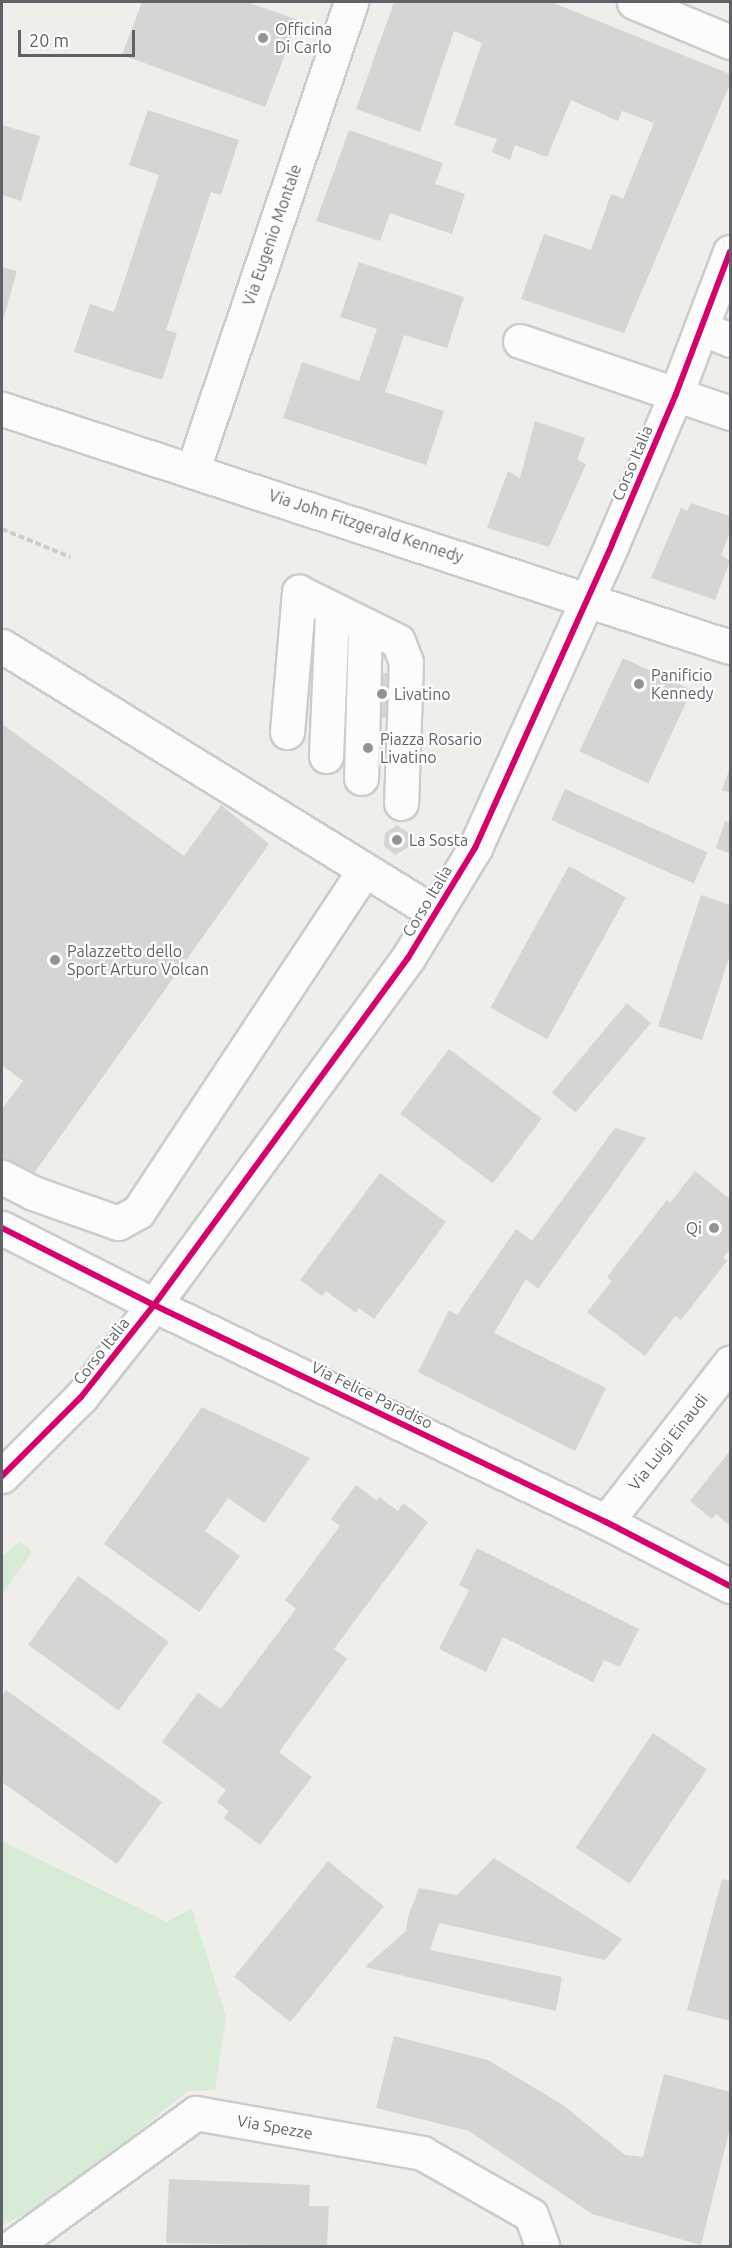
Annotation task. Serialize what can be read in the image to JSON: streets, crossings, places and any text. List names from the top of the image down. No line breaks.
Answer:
{"streets":{"street":["Via Eugenio Montale","Corso Italia","Via John Fitzgerald Kennedy","Via Felice Paradiso","Via Luigi Einaudi","Via Spezze"]},"crossings":[["Via Eugenio Montale","Via John Fitzgerald Kennedy"],["Corso Italia","Via John Fitzgerald Kennedy"],["Corso Italia","Via Felice Paradiso"],["Via Felice Paradiso","Via Luigi Einaudi"]],"places":["Officina Di Carlo","Panificio Kennedy","Livatino","Piazza Rosario Livatino","La Sosta","Palazzetto dello Sport Arturo Volcan","Qi"],"scale_bar":"20 m"}
